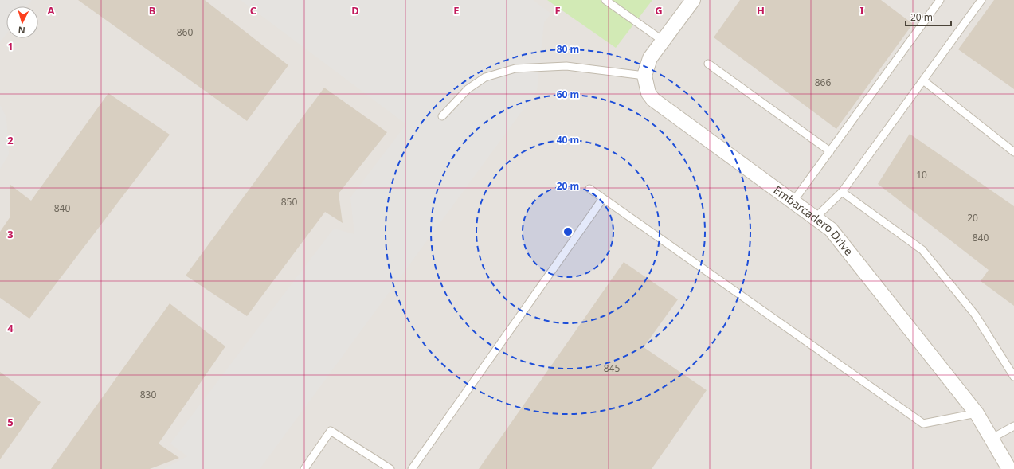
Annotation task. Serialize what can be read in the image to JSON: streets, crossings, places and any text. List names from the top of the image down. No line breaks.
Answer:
{"streets":{"street":["Embarcadero Drive"]},"house_numbers":["860","866","10","850","840","20","840","845","830"],"scale_bar":"20 m","north":"bottom","grid":{"columns":["A","B","C","D","E","F","G","H","I"],"rows":["1","2","3","4","5"]},"rings":["80 m","60 m","40 m","20 m"]}
